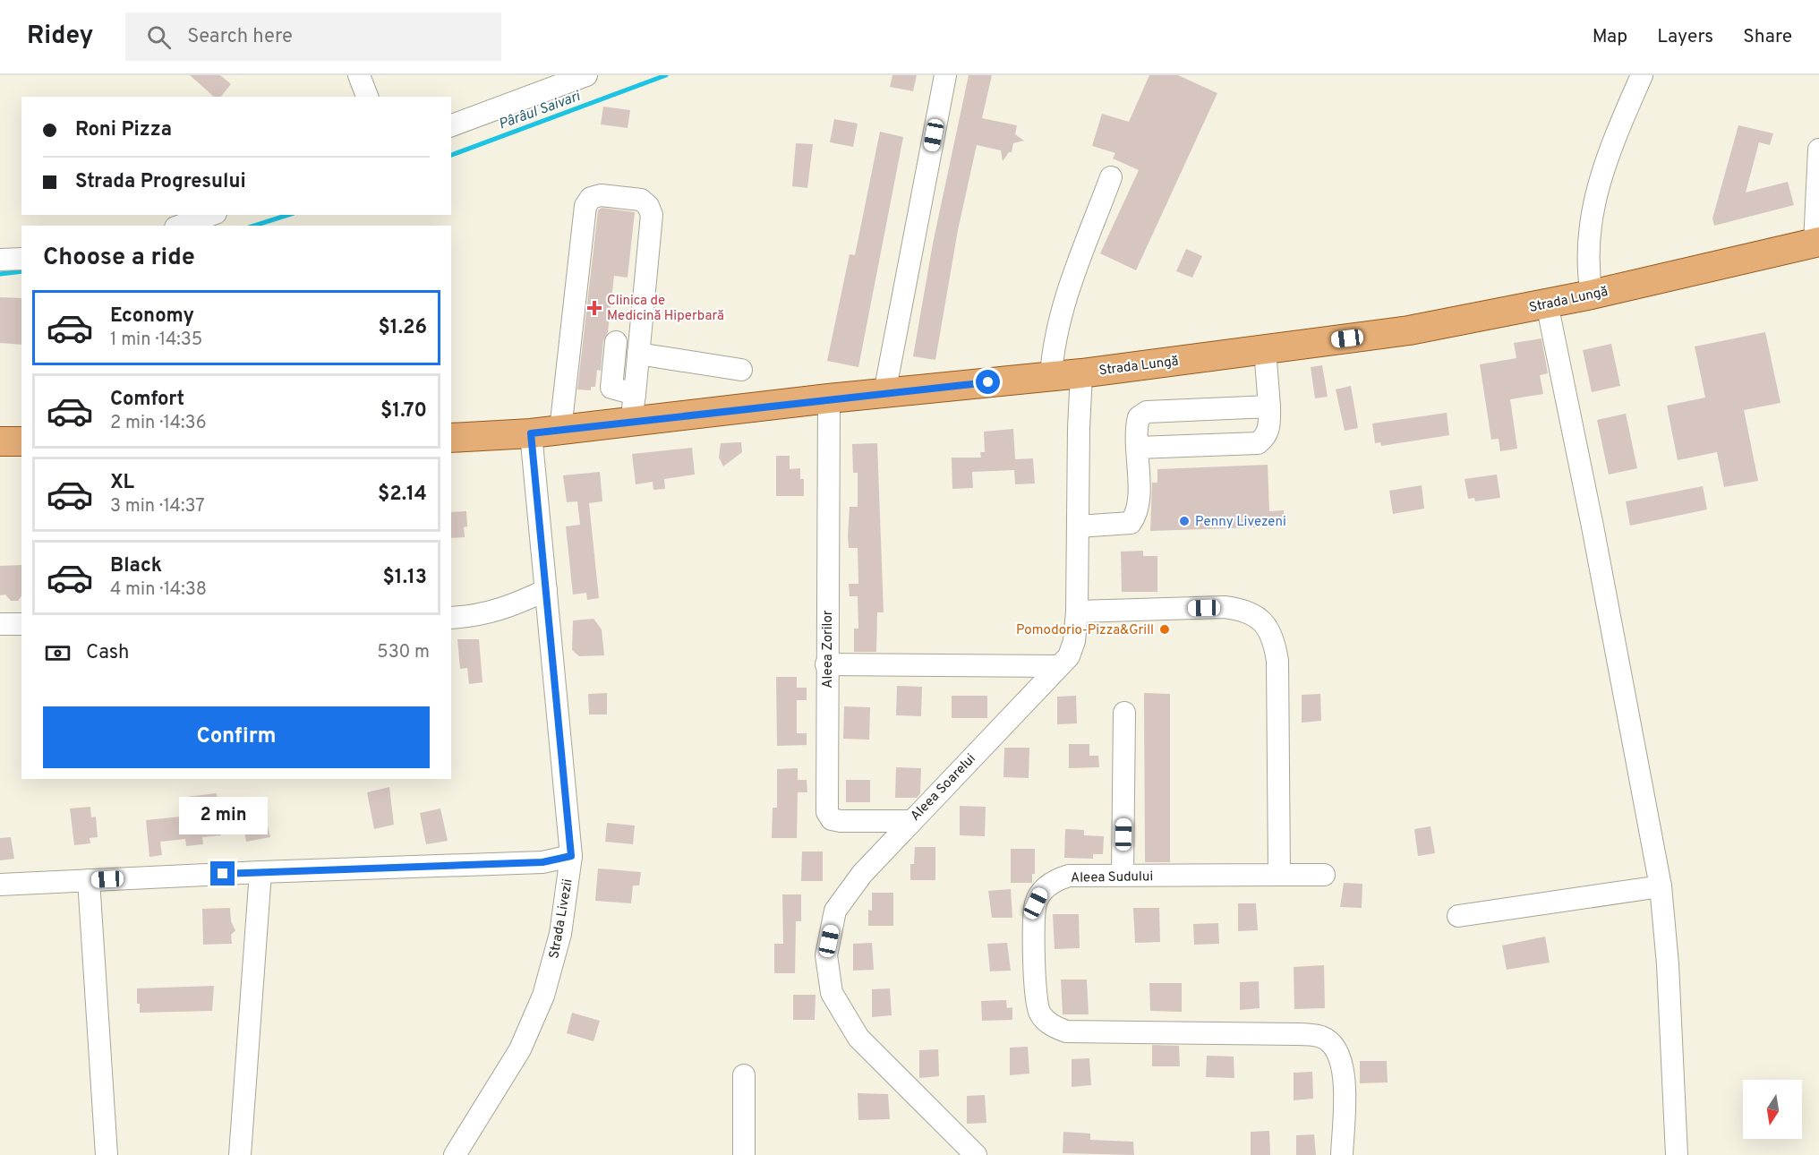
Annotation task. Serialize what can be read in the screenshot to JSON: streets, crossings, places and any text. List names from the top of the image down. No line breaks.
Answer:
{"streets":{"main road":["Strada Lungă"],"street":["Aleea Zorilor","Aleea Soarelui","Aleea Sudului","Strada Livezii"]},"crossings":[["Strada Lungă","Aleea Zorilor"],["Strada Lungă","Aleea Soarelui"],["Strada Lungă","Strada Livezii"],["Aleea Zorilor","Aleea Soarelui"]],"water":["Pârâul Saivari"],"places":{"health":["Clinica de Medicină Hiperbară"],"other":["Penny Livezeni","Pomodorio-Pizza&Grill"]},"north":"bottom","page":{"header":"Ridey","search":"Search here","nav":["Map","Layers","Share"],"banner":["Roni Pizza","Strada Progresului"],"heading":"Choose a ride","list":[{"name":"Economy","note":"1 min · 14:35","value":"$1.26"},{"name":"Comfort","note":"2 min · 14:36","value":"$1.70"},{"name":"XL","note":"3 min · 14:37","value":"$2.14"},{"name":"Black","note":"4 min · 14:38","value":"$1.13"}],"pay":["Cash","530 m"],"buttons":"Confirm","bubble":"2 min"}}
